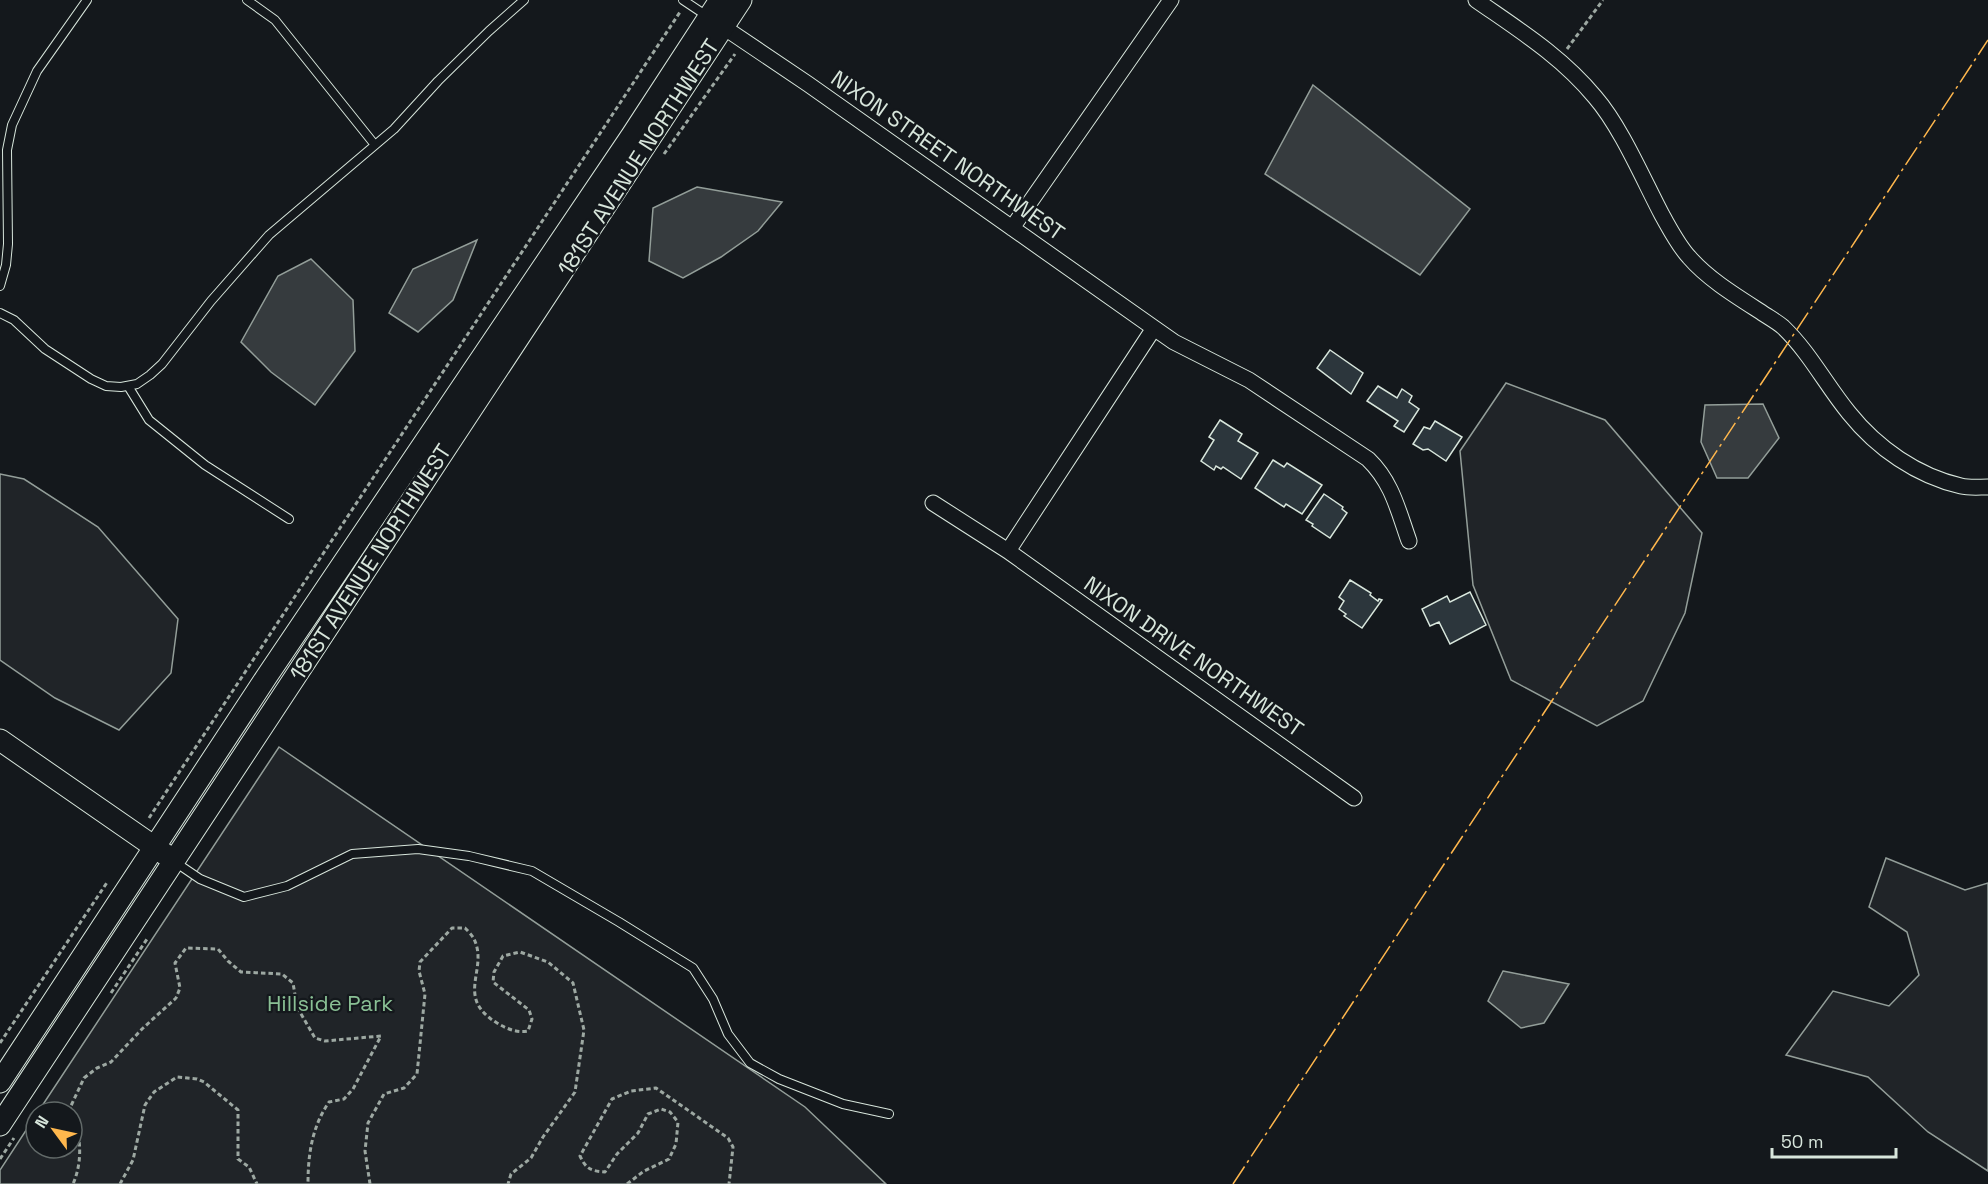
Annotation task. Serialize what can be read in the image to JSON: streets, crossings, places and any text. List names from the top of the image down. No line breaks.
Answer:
{"streets":{"main road":["181ST AVENUE NORTHWEST"],"street":["NIXON STREET NORTHWEST","NIXON DRIVE NORTHWEST"]},"crossings":[["NIXON STREET NORTHWEST","181ST AVENUE NORTHWEST"]],"parks":["Hillside Park"],"scale_bar":"50 m","north":"top left"}
